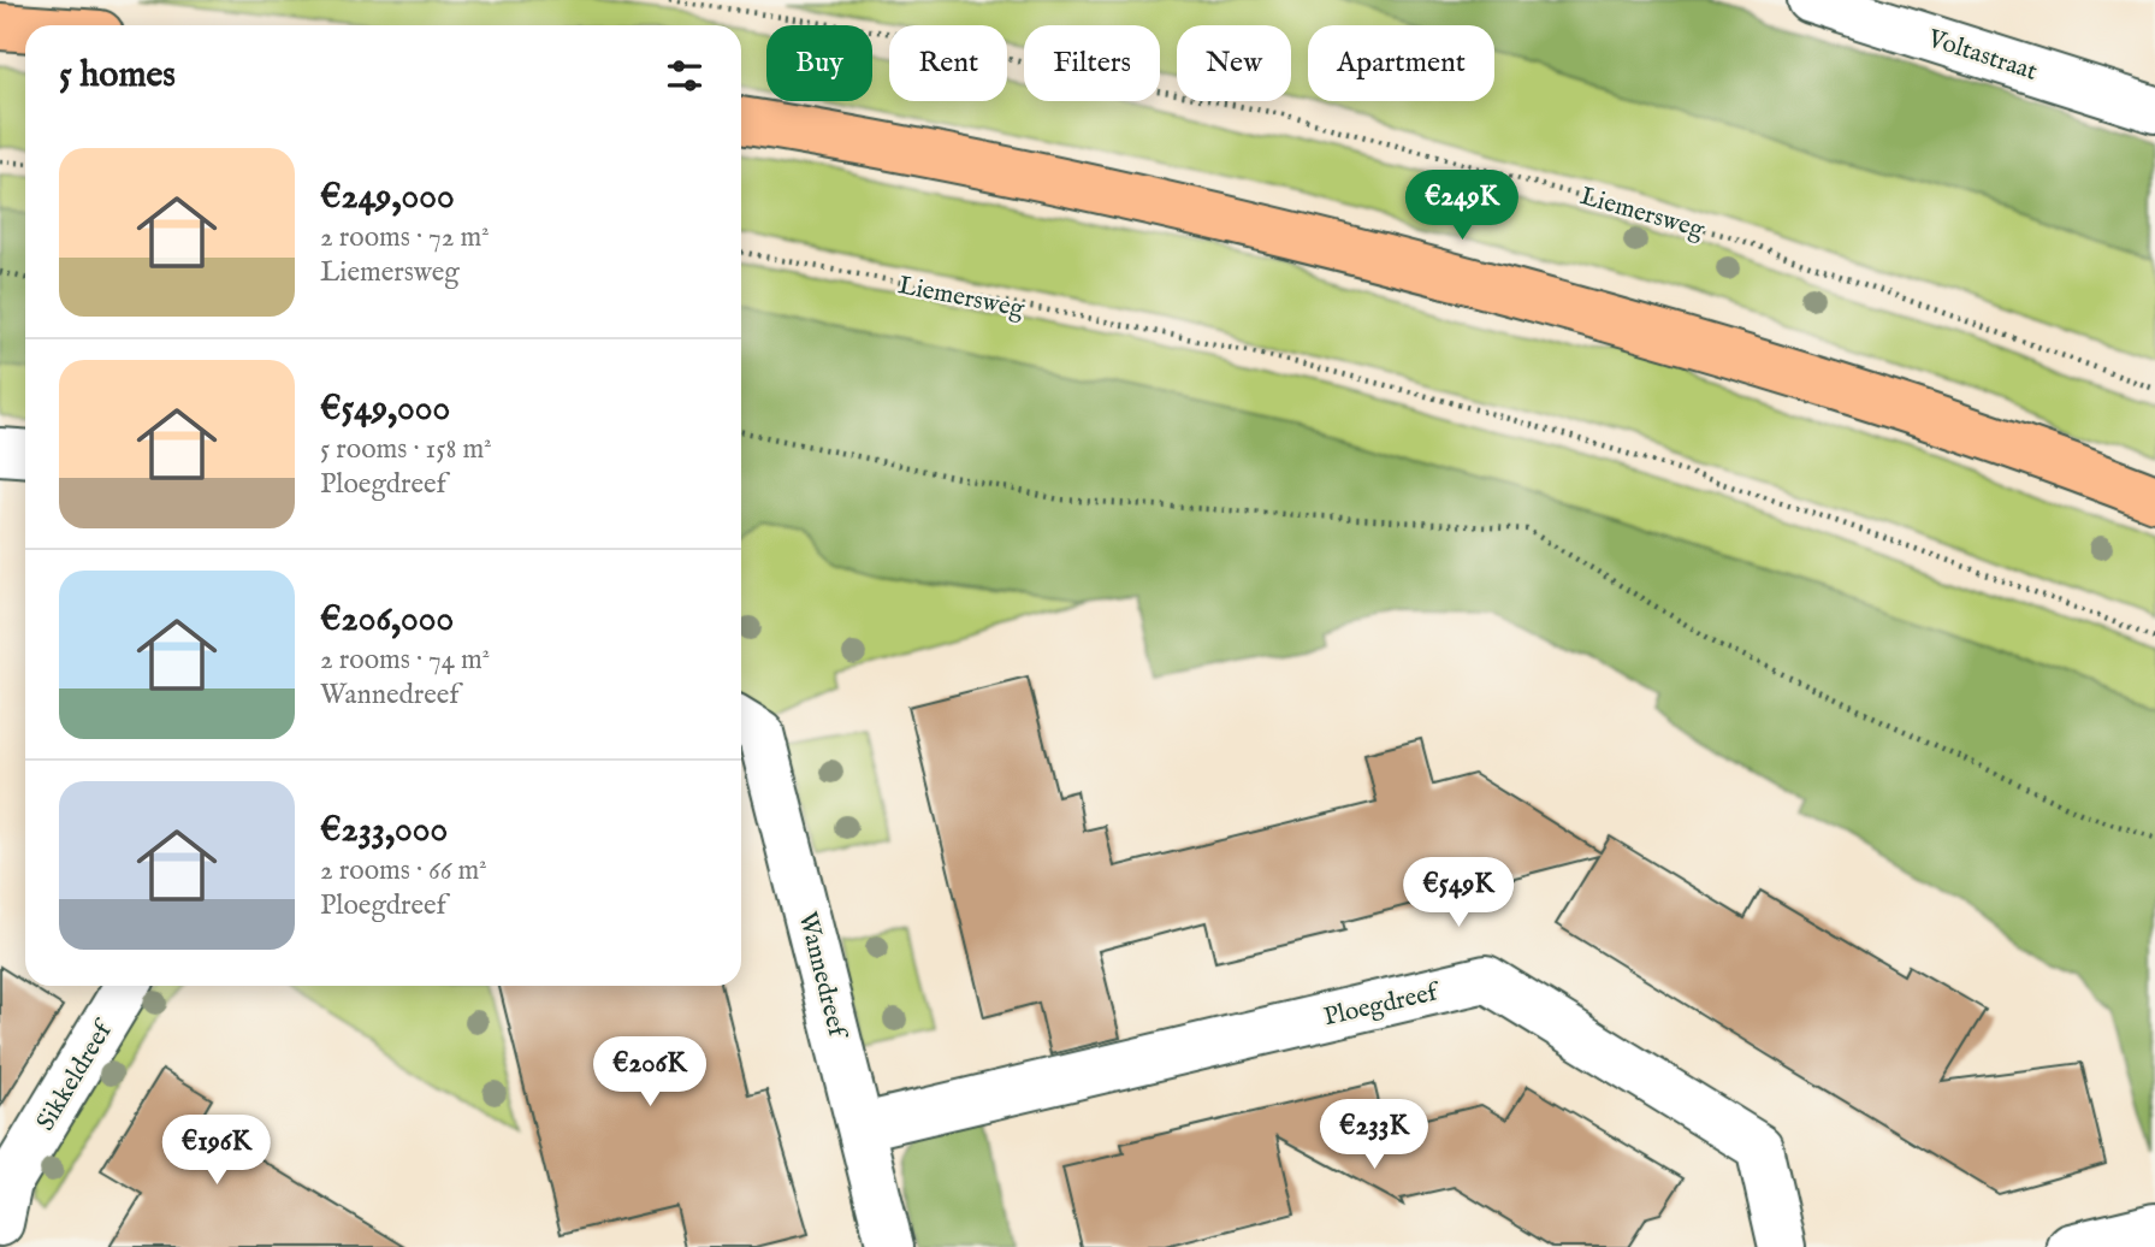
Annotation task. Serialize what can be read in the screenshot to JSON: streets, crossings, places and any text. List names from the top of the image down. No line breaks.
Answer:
{"streets":{"street":["Voltastraat","Wannedreef","Ploegdreef","Sikkeldreef"],"path":["Liemersweg"]},"crossings":[["Wannedreef","Ploegdreef"]],"page":{"chip":["Buy","Rent","Filters","New","Apartment"],"heading":"5 homes","list":[{"name":"€249,000","note":"2 rooms · 72 m² · Liemersweg"},{"name":"€549,000","note":"5 rooms · 158 m² · Ploegdreef"},{"name":"€206,000","note":"2 rooms · 74 m² · Wannedreef"},{"name":"€233,000","note":"2 rooms · 66 m² · Ploegdreef"}],"price":["€249K","€549K","€206K","€233K","€196K"]}}
